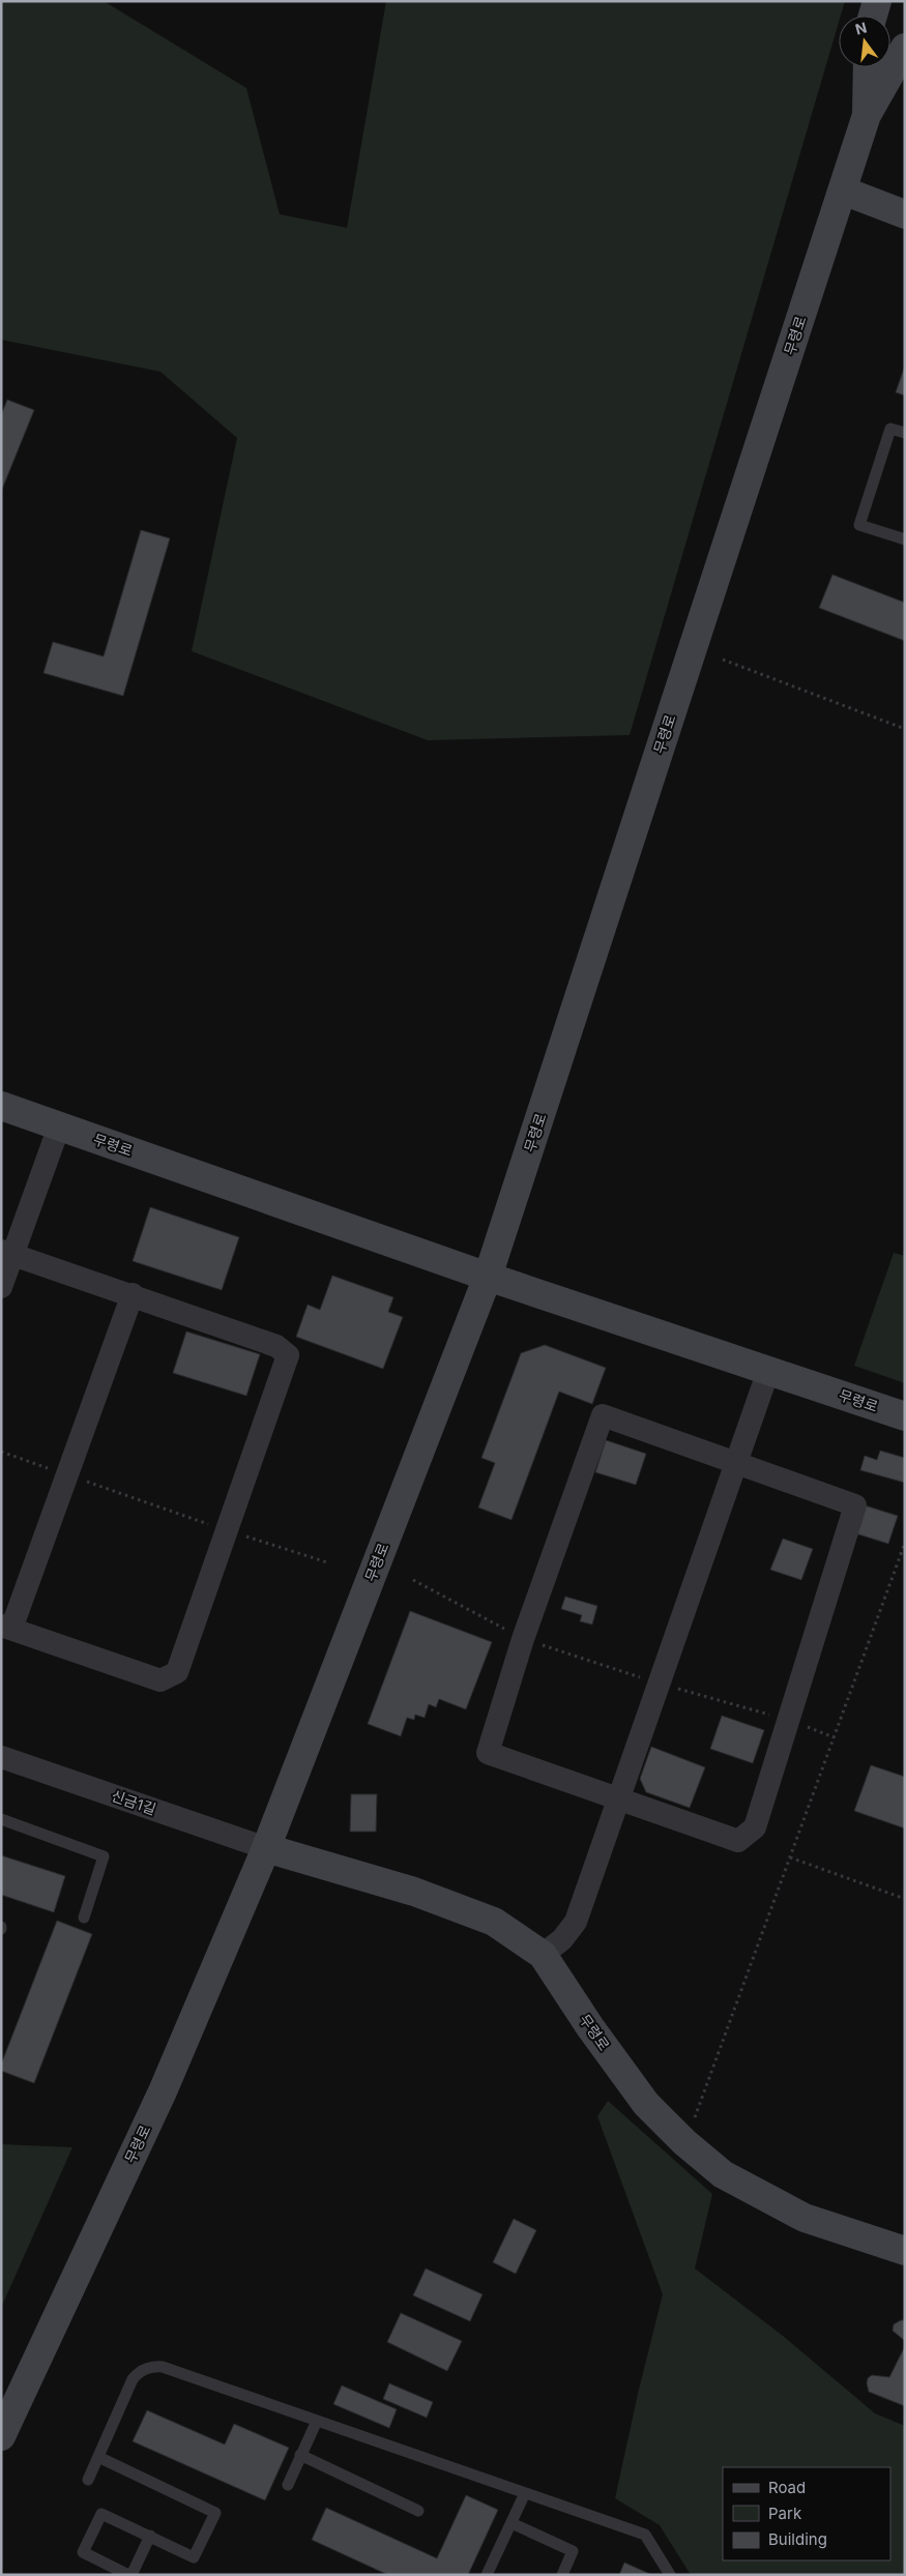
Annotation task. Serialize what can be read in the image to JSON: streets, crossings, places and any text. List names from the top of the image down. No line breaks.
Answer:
{"streets":{"main road":["무령로"],"street":["신금1길"]},"crossings":[["무령로","신금1길"]],"legend":["Road","Park","Building"],"north":"top"}
